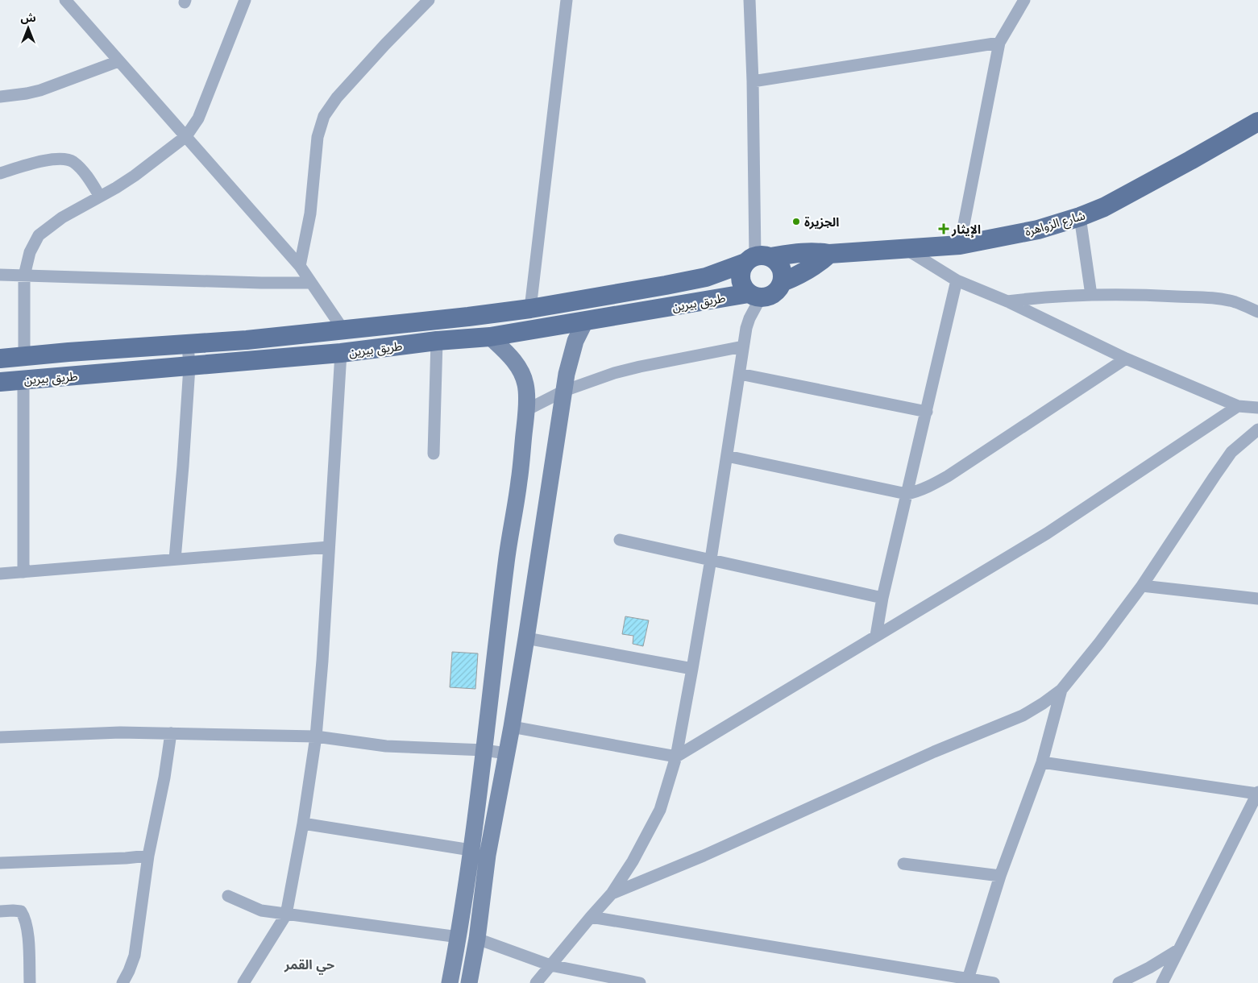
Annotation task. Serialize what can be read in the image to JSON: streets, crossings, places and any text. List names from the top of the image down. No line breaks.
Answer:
{"streets":{"main road":["شارع الزواهرة","طريق بيرين"]},"crossings":[["شارع الزواهرة","طريق بيرين"]],"districts":["حي القمر"],"places":{"other":["الجزيرة"],"health":["الإيثار"]},"north":"top"}
